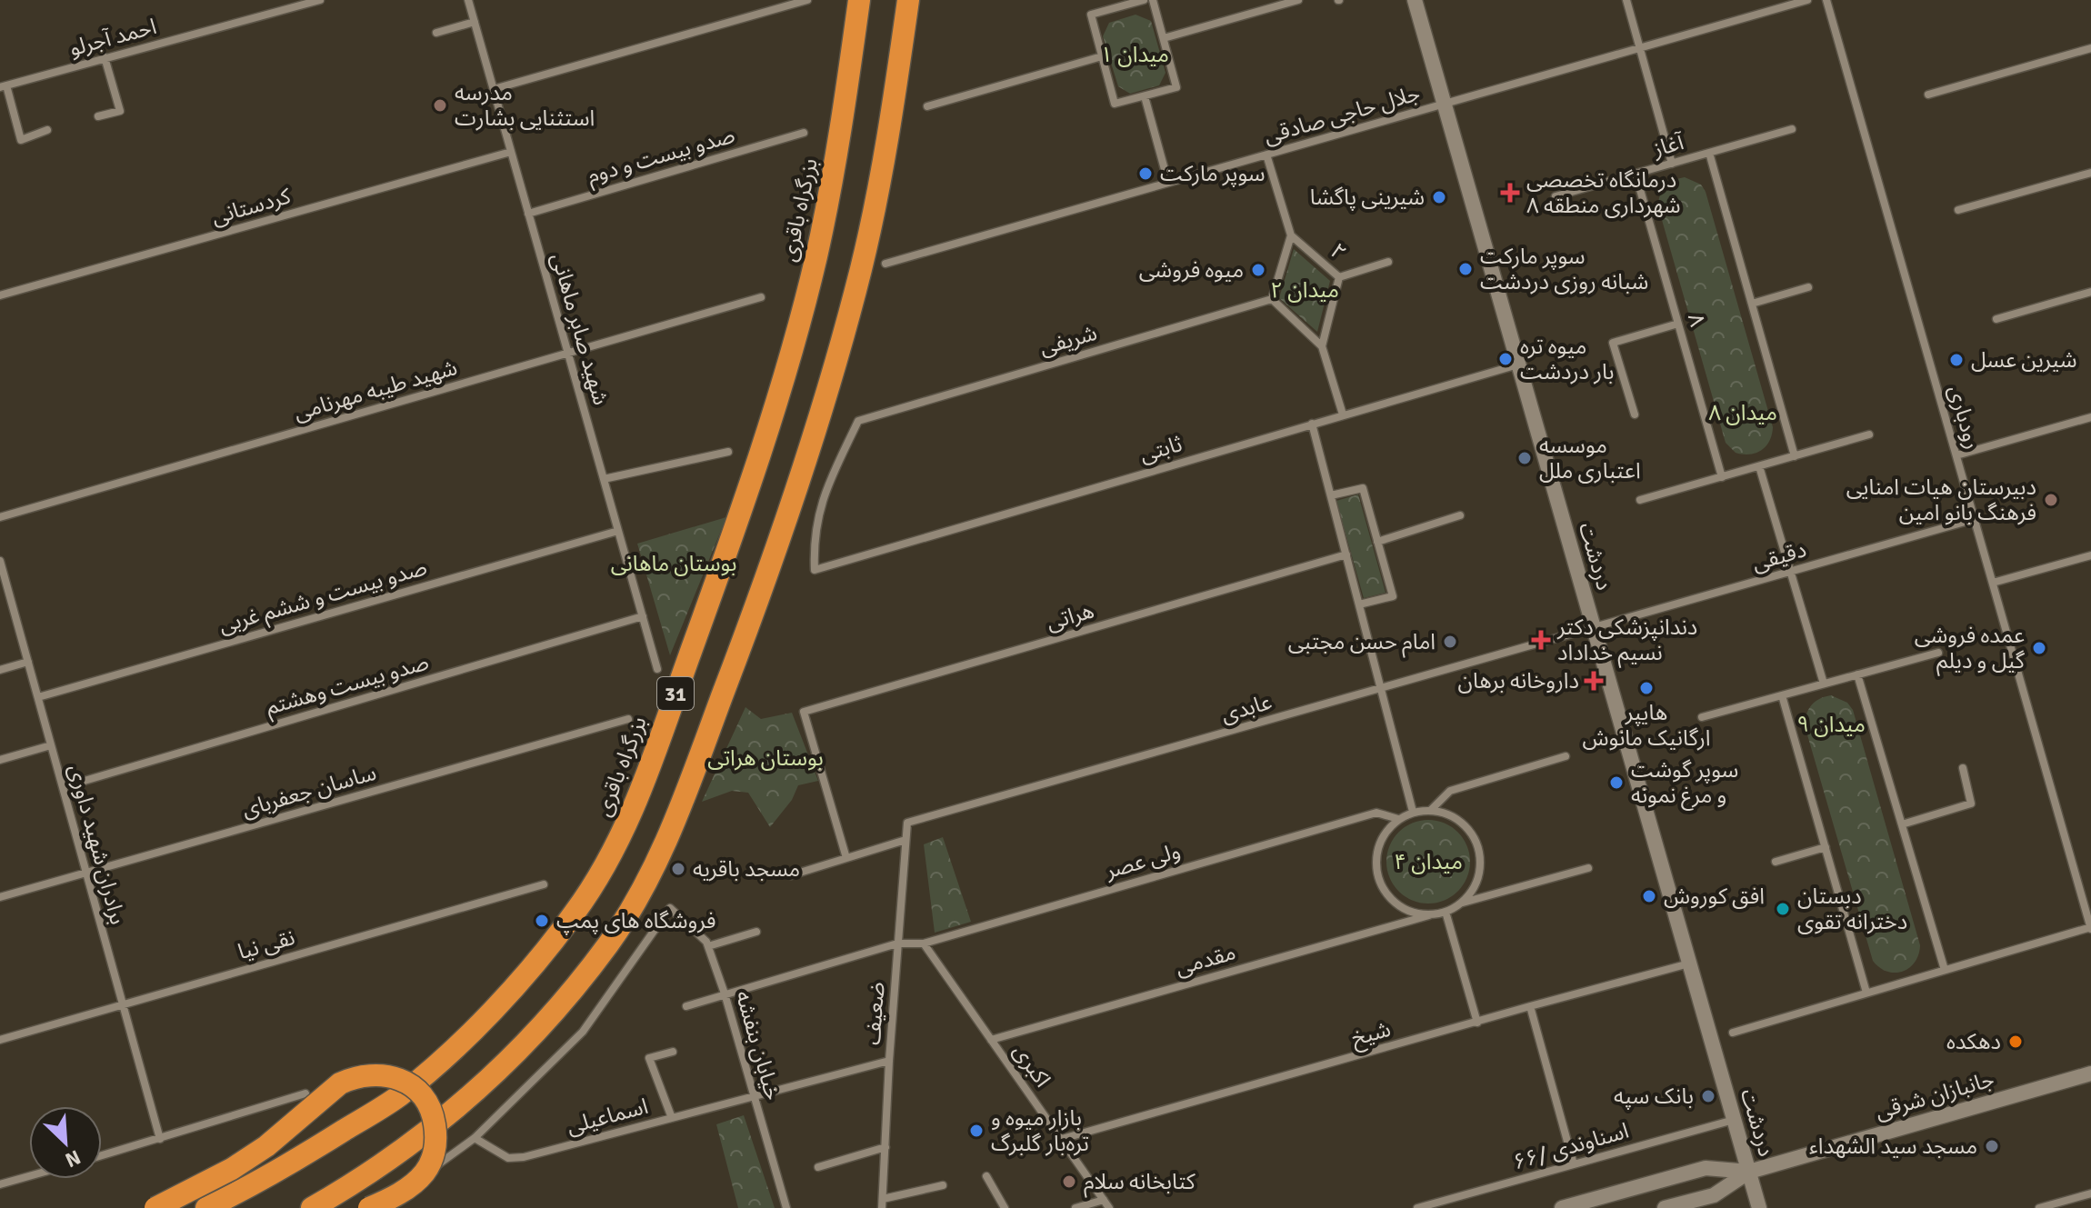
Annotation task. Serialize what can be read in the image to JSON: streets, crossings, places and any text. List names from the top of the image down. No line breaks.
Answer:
{"streets":{"highway":["بزرگراه باقری","31"],"main road":["دردشت","جانبازان شرقی"],"street":["احمد آجرلو","جلال حاجی صادقی","آغاز","صدو بیست و دوم","کردستانی","۲","۸","شهید صابر ماهانی","شریفی","شهید طیبه مهرنامی","رودباری","ثابتی","دقیقی","صدو بیست و ششم غربی","هراتی","صدو بیست وهشتم","عابدی","ساسان جعفربای","برادران شهید داوری","ولی عصر","نقی نیا","مقدمی","ضعیف","شیخ","خیابان بنفشه","اکبری","اسماعیلی","اسناوندی /۶۶"]},"crossings":[["جلال حاجی صادقی","دردشت"],["آغاز","۸"],["صدو بیست و دوم","شهید صابر ماهانی"],["کردستانی","شهید صابر ماهانی"],["شهید صابر ماهانی","شهید طیبه مهرنامی"],["شهید صابر ماهانی","صدو بیست و ششم غربی"],["شهید صابر ماهانی","صدو بیست وهشتم"],["شریفی","ثابتی"],["رودباری","دقیقی"],["ثابتی","دردشت"],["دردشت","دقیقی"],["دردشت","عابدی"],["دردشت","شیخ"],["دردشت","جانبازان شرقی"],["دردشت","اسناوندی /۶۶"],["دقیقی","عابدی"],["صدو بیست و ششم غربی","برادران شهید داوری"],["صدو بیست وهشتم","برادران شهید داوری"],["عابدی","ضعیف"],["ساسان جعفربای","برادران شهید داوری"],["برادران شهید داوری","نقی نیا"],["ولی عصر","مقدمی"],["ولی عصر","ضعیف"],["ولی عصر","خیابان بنفشه"],["ولی عصر","اکبری"],["مقدمی","اکبری"],["ضعیف","اسماعیلی"],["شیخ","اکبری"],["خیابان بنفشه","اسماعیلی"]],"parks":["میدان ۱","میدان ۲","میدان ۸","بوستان ماهانی","میدان ۹","بوستان هراتی","میدان ۴"],"places":{"other":["مدرسه استثنایی بشارت","سوپر مارکت","شیرینی پاگشا","سوپر مارکت شبانه روزی دردشت","میوه فروشی","میوه تره بار دردشت","شیرین عسل","موسسه اعتباری ملل","دبیرستان هیات امنایی فرهنگ بانو امین","امام حسن مجتبی","عمده فروشی گیل و دیلم","هایپر ارگانیک مانوش","سوپر گوشت و مرغ نمونه","مسجد باقریه","افق کوروش","دبستان دخترانه تقوی","فروشگاه های پمپ","دهکده","بانک سپه","بازار میوه و تره‌بار گلبرگ","مسجد سید الشهداء","کتابخانه سلام"],"health":["درمانگاه تخصصی شهرداری منطقه ۸","دندانپزشکی دکتر نسیم خداداد","داروخانه برهان"]},"north":"bottom right"}
